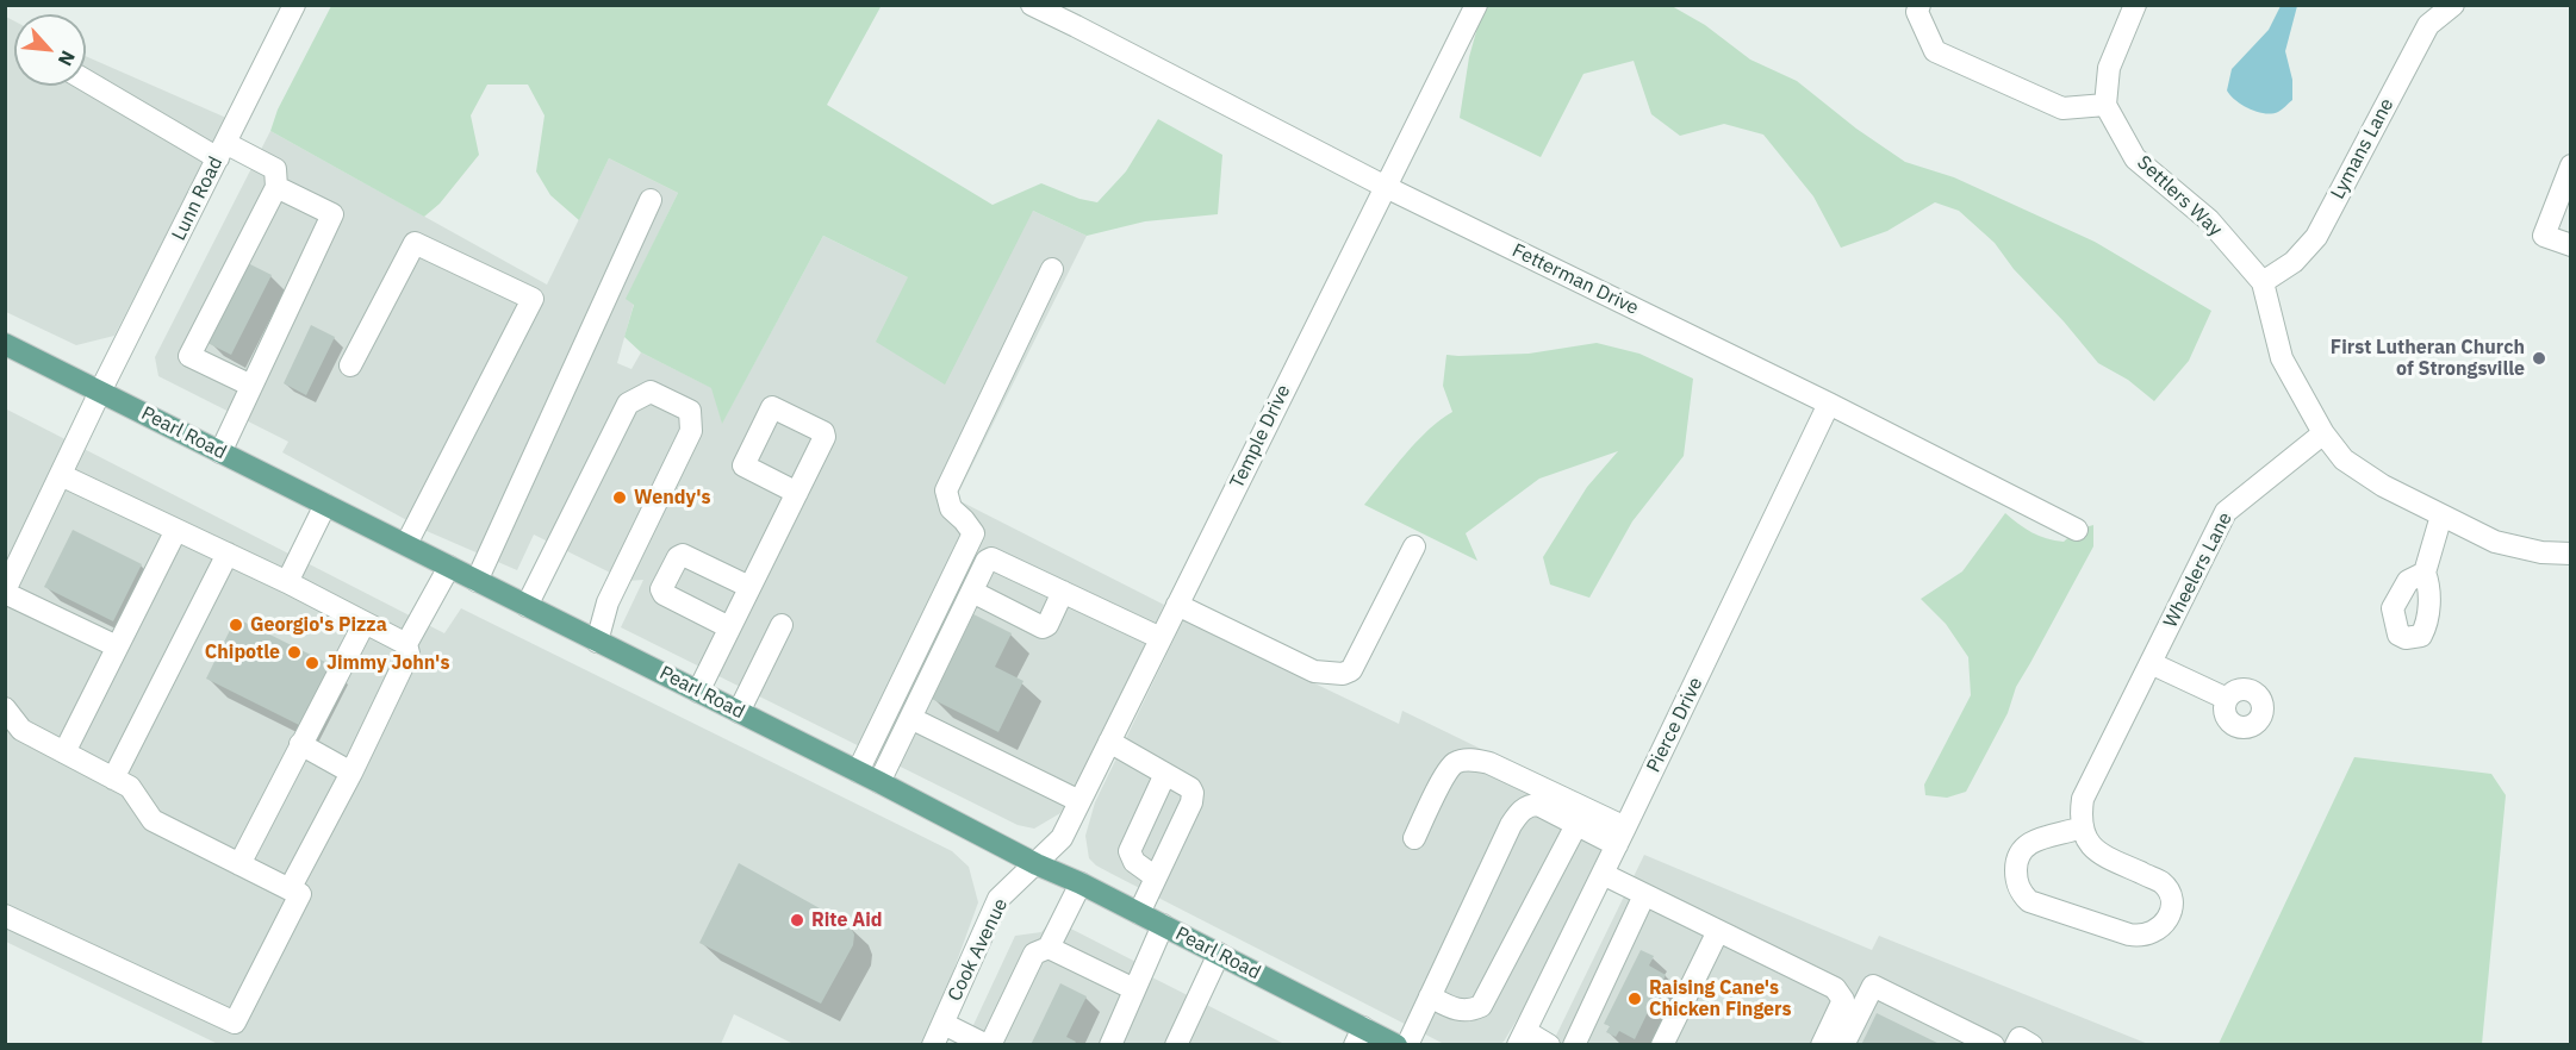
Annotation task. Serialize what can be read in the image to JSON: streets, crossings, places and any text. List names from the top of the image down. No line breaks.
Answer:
{"streets":{"main road":["Pearl Road"],"street":["Lymans Lane","Settlers Way","Lunn Road","Fetterman Drive","Temple Drive","Wheelers Lane","Pierce Drive","Cook Avenue"]},"crossings":[["Lymans Lane","Settlers Way"],["Settlers Way","Wheelers Lane"],["Lunn Road","Pearl Road"],["Fetterman Drive","Temple Drive"],["Fetterman Drive","Pierce Drive"],["Pearl Road","Temple Drive"],["Pearl Road","Cook Avenue"],["Temple Drive","Cook Avenue"]],"places":["First Lutheran Church of Strongsville","Wendy's","Georgio's Pizza","Chipotle","Jimmy John's","Rite Aid","Raising Cane's Chicken Fingers"],"north":"bottom right"}
